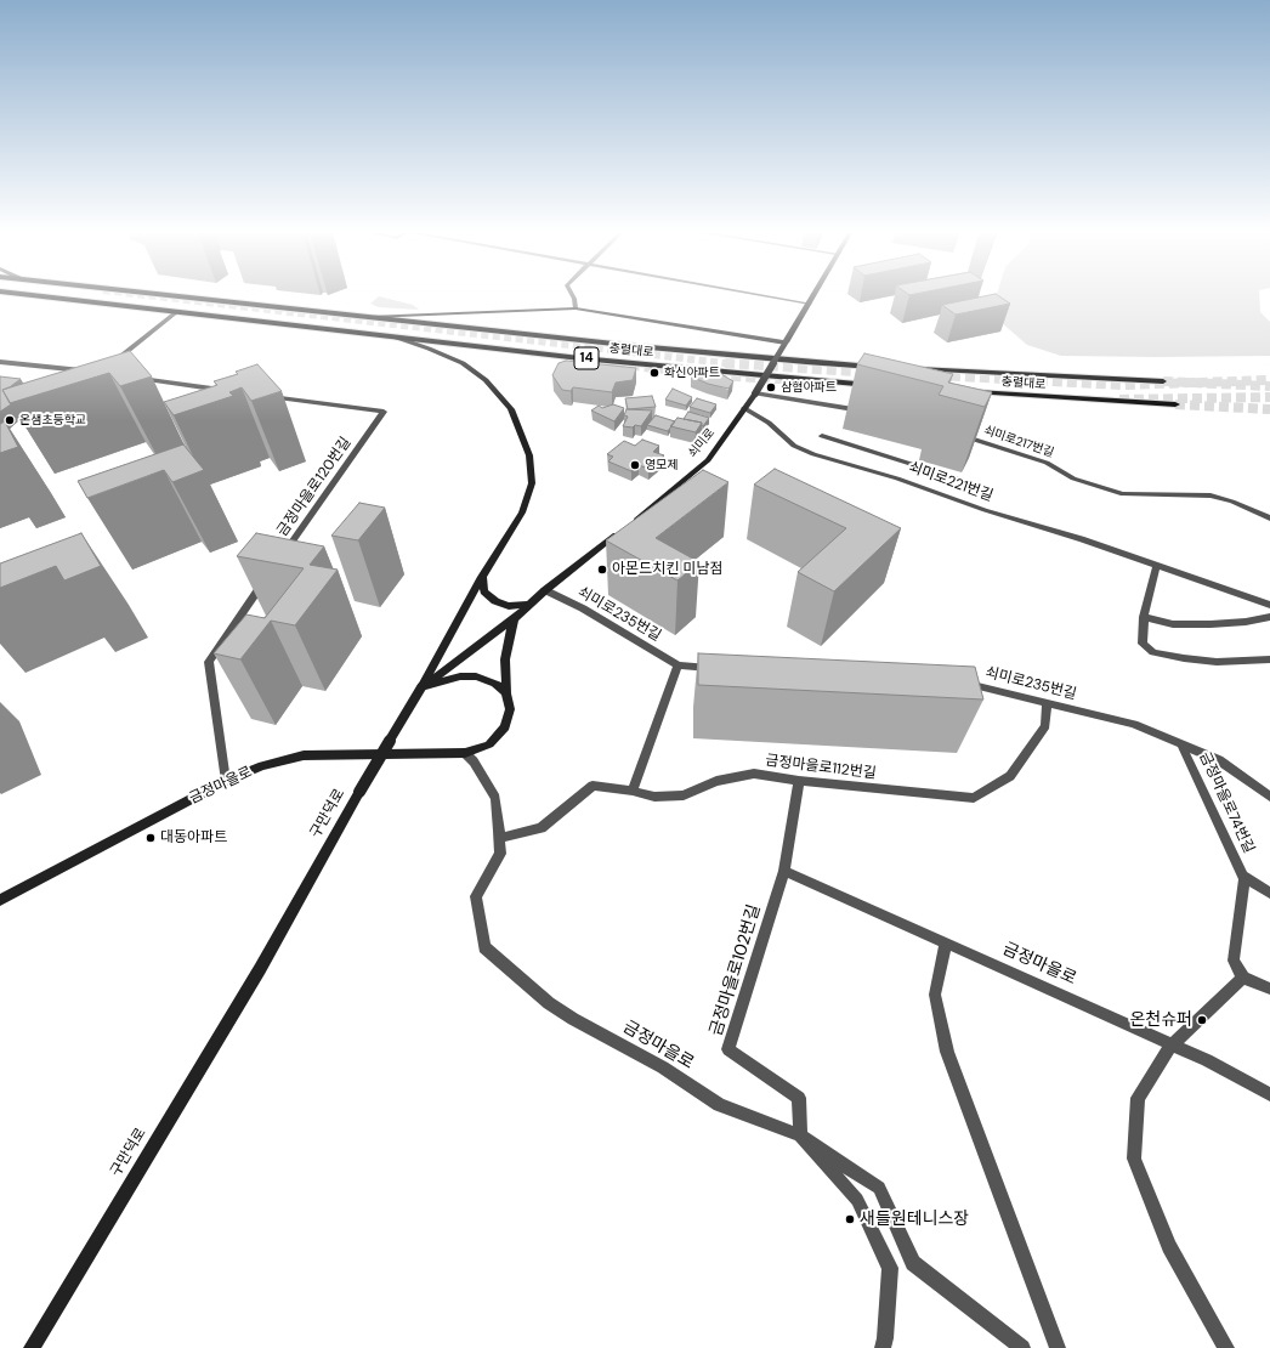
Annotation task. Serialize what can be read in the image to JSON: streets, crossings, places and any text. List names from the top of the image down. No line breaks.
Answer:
{"streets":{"main road":["충렬대로","14","쇠미로","금정마을로","구만덕로"],"street":["쇠미로217번길","쇠미로221번길","금정마을로120번길","쇠미로235번길","금정마을로112번길","금정마을로74번길","금정마을로102번길"]},"crossings":[["충렬대로","구만덕로"],["쇠미로","쇠미로221번길"],["쇠미로","쇠미로235번길"],["쇠미로","금정마을로"],["쇠미로","구만덕로"],["쇠미로235번길","금정마을로112번길"],["쇠미로235번길","금정마을로74번길"],["금정마을로112번길","금정마을로"],["금정마을로112번길","금정마을로102번길"],["금정마을로","금정마을로102번길"]],"places":["화신아파트","삼협아파트","온샘초등학교","영모제","아몬드치킨 미남점","대동아파트","온천슈퍼","새들원테니스장"]}
